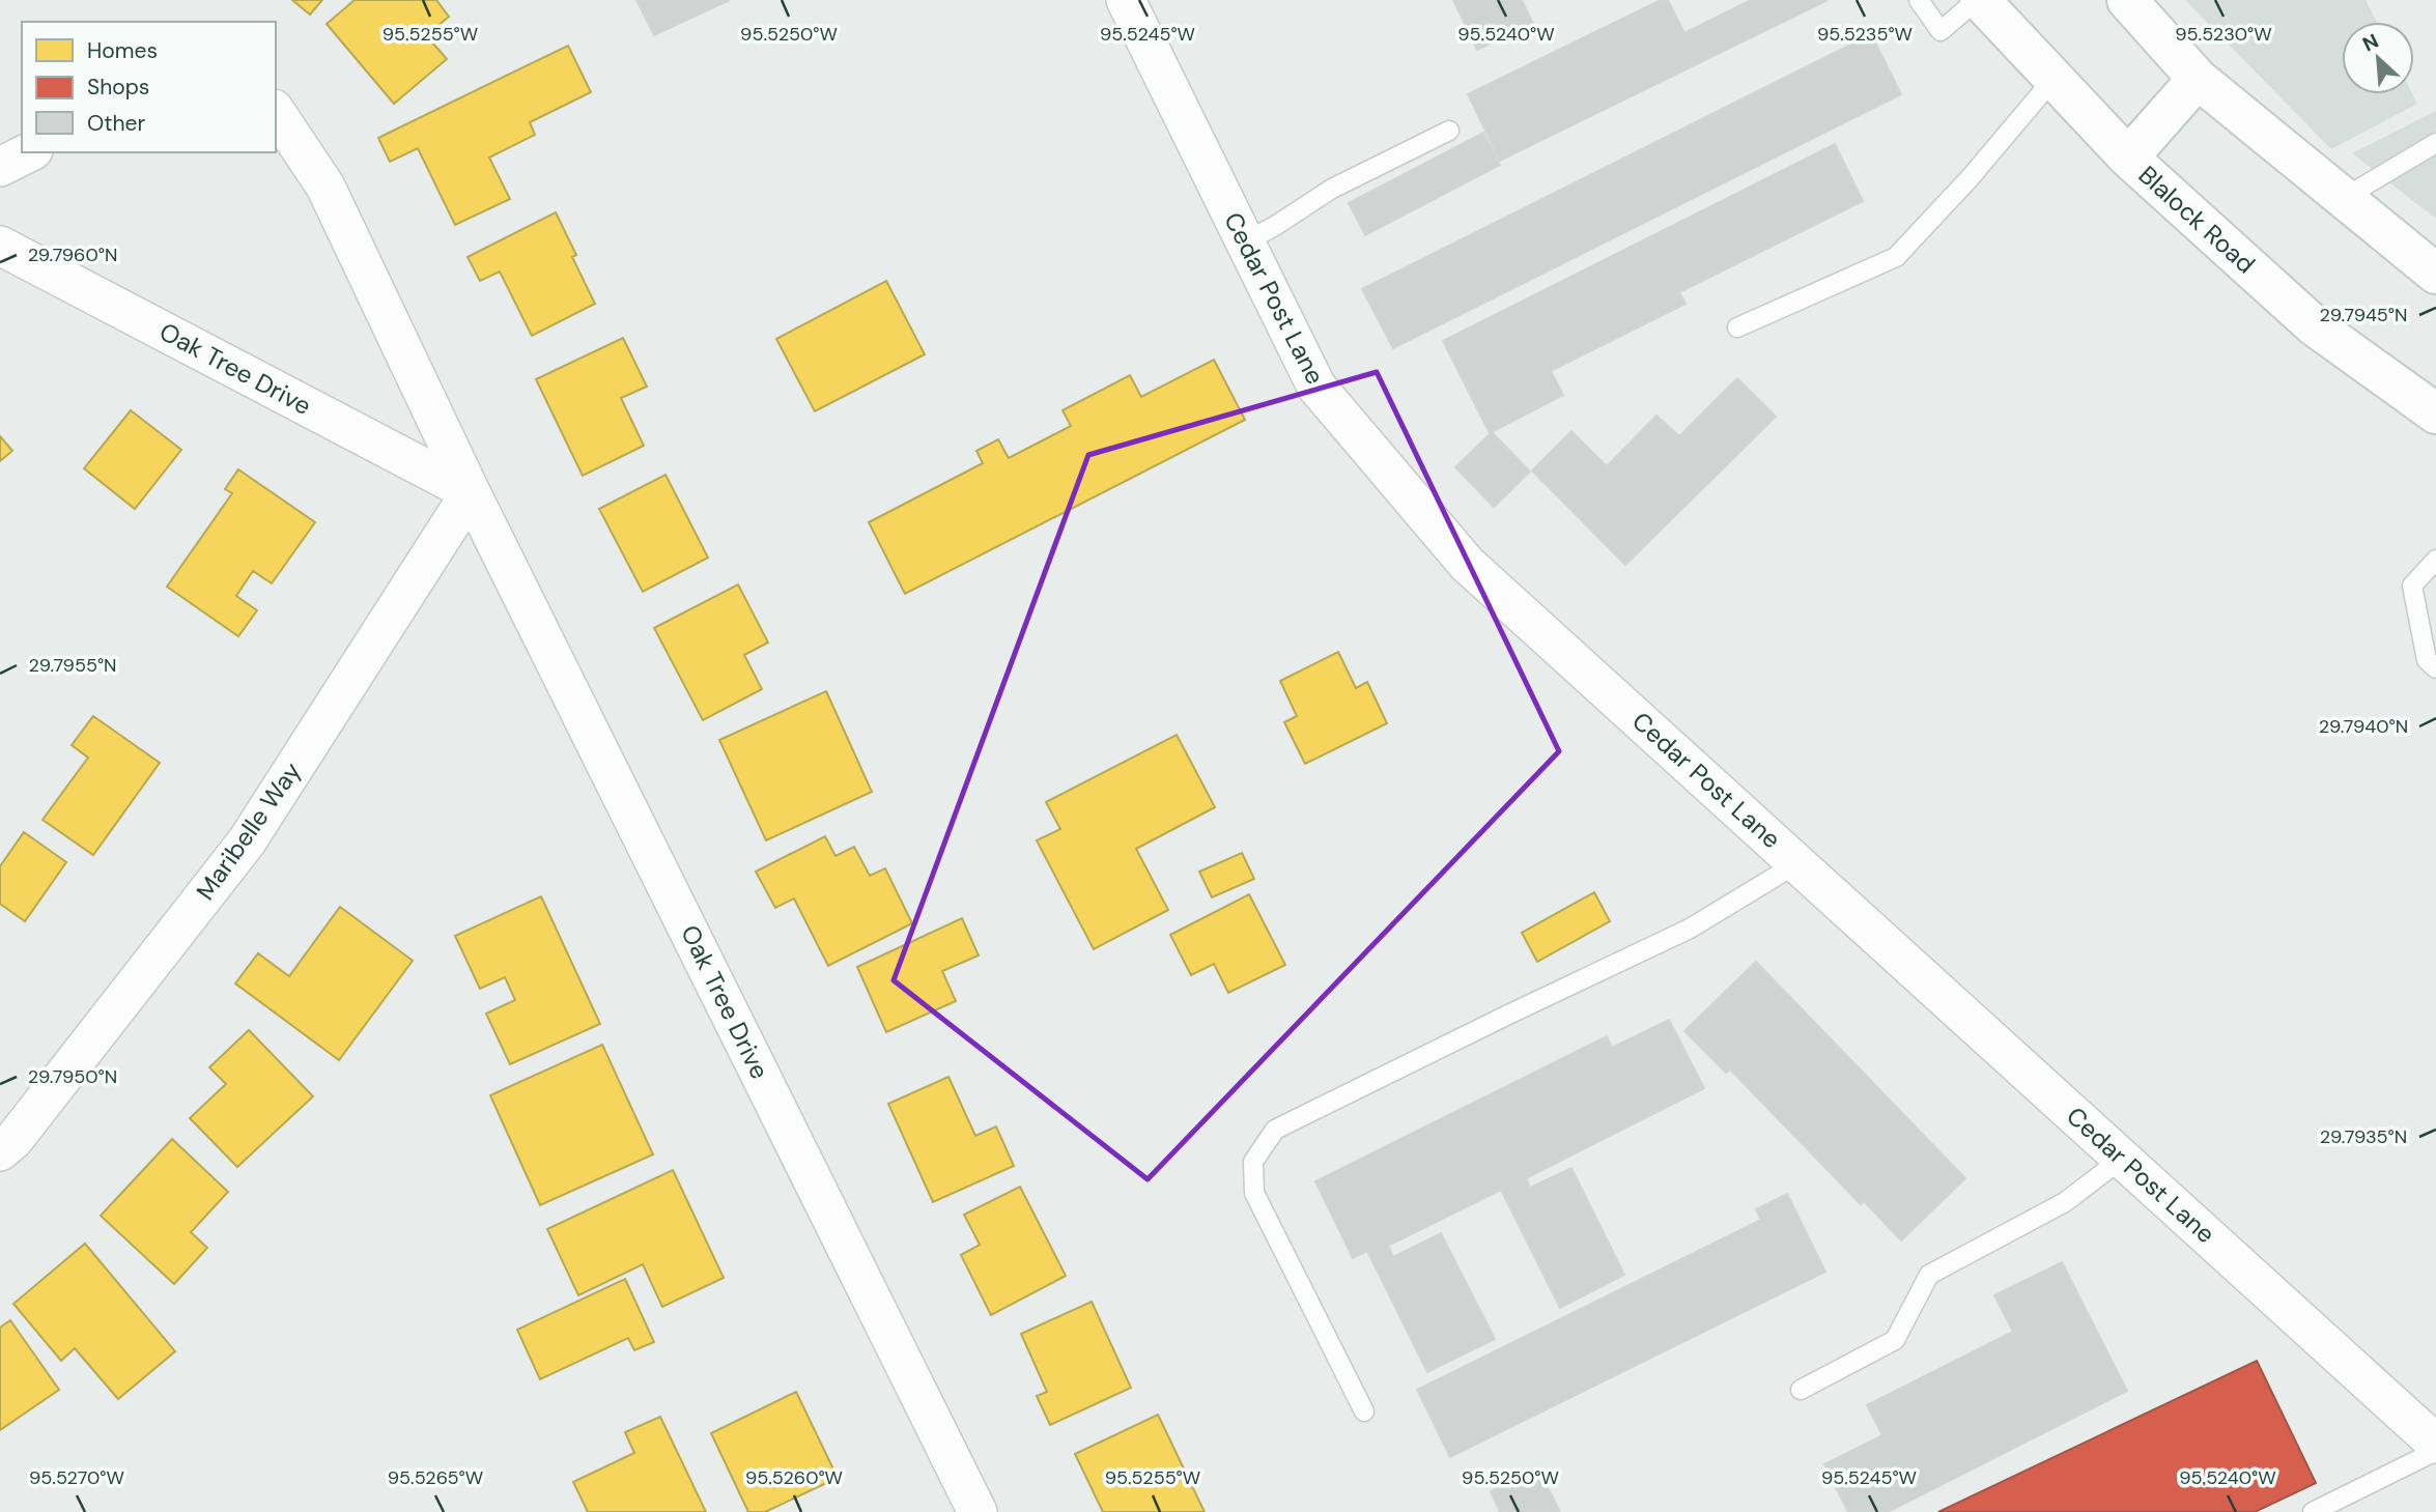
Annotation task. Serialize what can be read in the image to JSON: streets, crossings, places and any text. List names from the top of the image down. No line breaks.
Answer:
{"streets":{"main road":["Blalock Road"],"street":["Cedar Post Lane","Oak Tree Drive","Maribelle Way"]},"crossings":[["Oak Tree Drive","Maribelle Way"]],"legend":["Homes","Shops","Other"],"north":"top left","coordinates":["95.5255°W","95.5250°W","95.5245°W","95.5240°W","95.5235°W","95.5230°W","29.7960°N","29.7945°N","29.7955°N","29.7940°N","29.7950°N","29.7935°N","95.5270°W","95.5265°W","95.5260°W"]}
